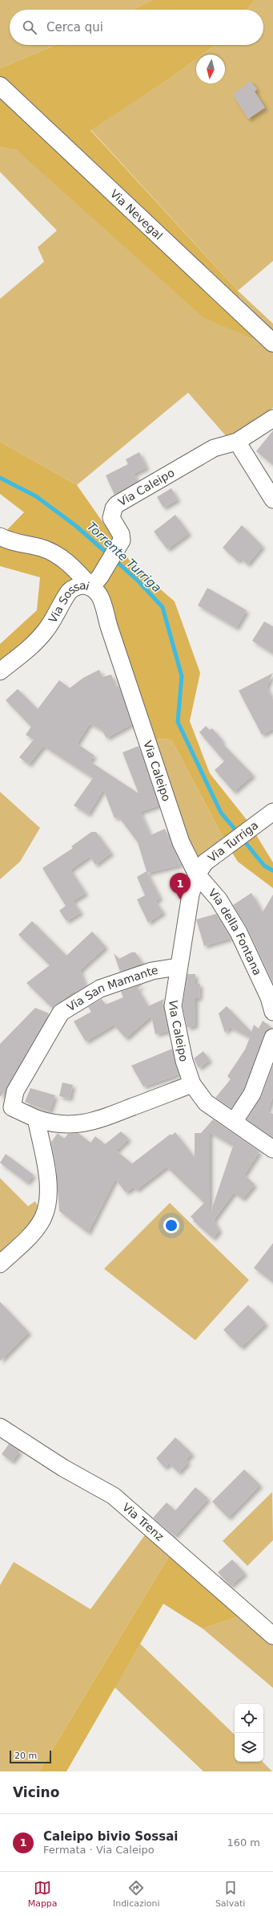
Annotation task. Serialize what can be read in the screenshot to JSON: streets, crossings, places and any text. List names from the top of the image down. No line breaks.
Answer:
{"streets":{"main road":["Via Nevegal"],"street":["Via Caleipo","Via Sossai","Via Turriga","Via della Fontana","Via San Mamante","Via Trenz"]},"crossings":[["Via Caleipo","Via Sossai"],["Via Caleipo","Via Turriga"],["Via Caleipo","Via della Fontana"],["Via Caleipo","Via San Mamante"],["Via Turriga","Via della Fontana"]],"water":["Torrente Turriga"],"scale_bar":"20 m","north":"bottom","page":{"search":"Cerca qui","pins":"1","scale":"20 m","heading":"Vicino","list":[{"mark":"1","name":"Caleipo bivio Sossai","note":"Fermata · Via Caleipo","value":"160 m"}],"nav":["Mappa","Indicazioni","Salvati"]}}
